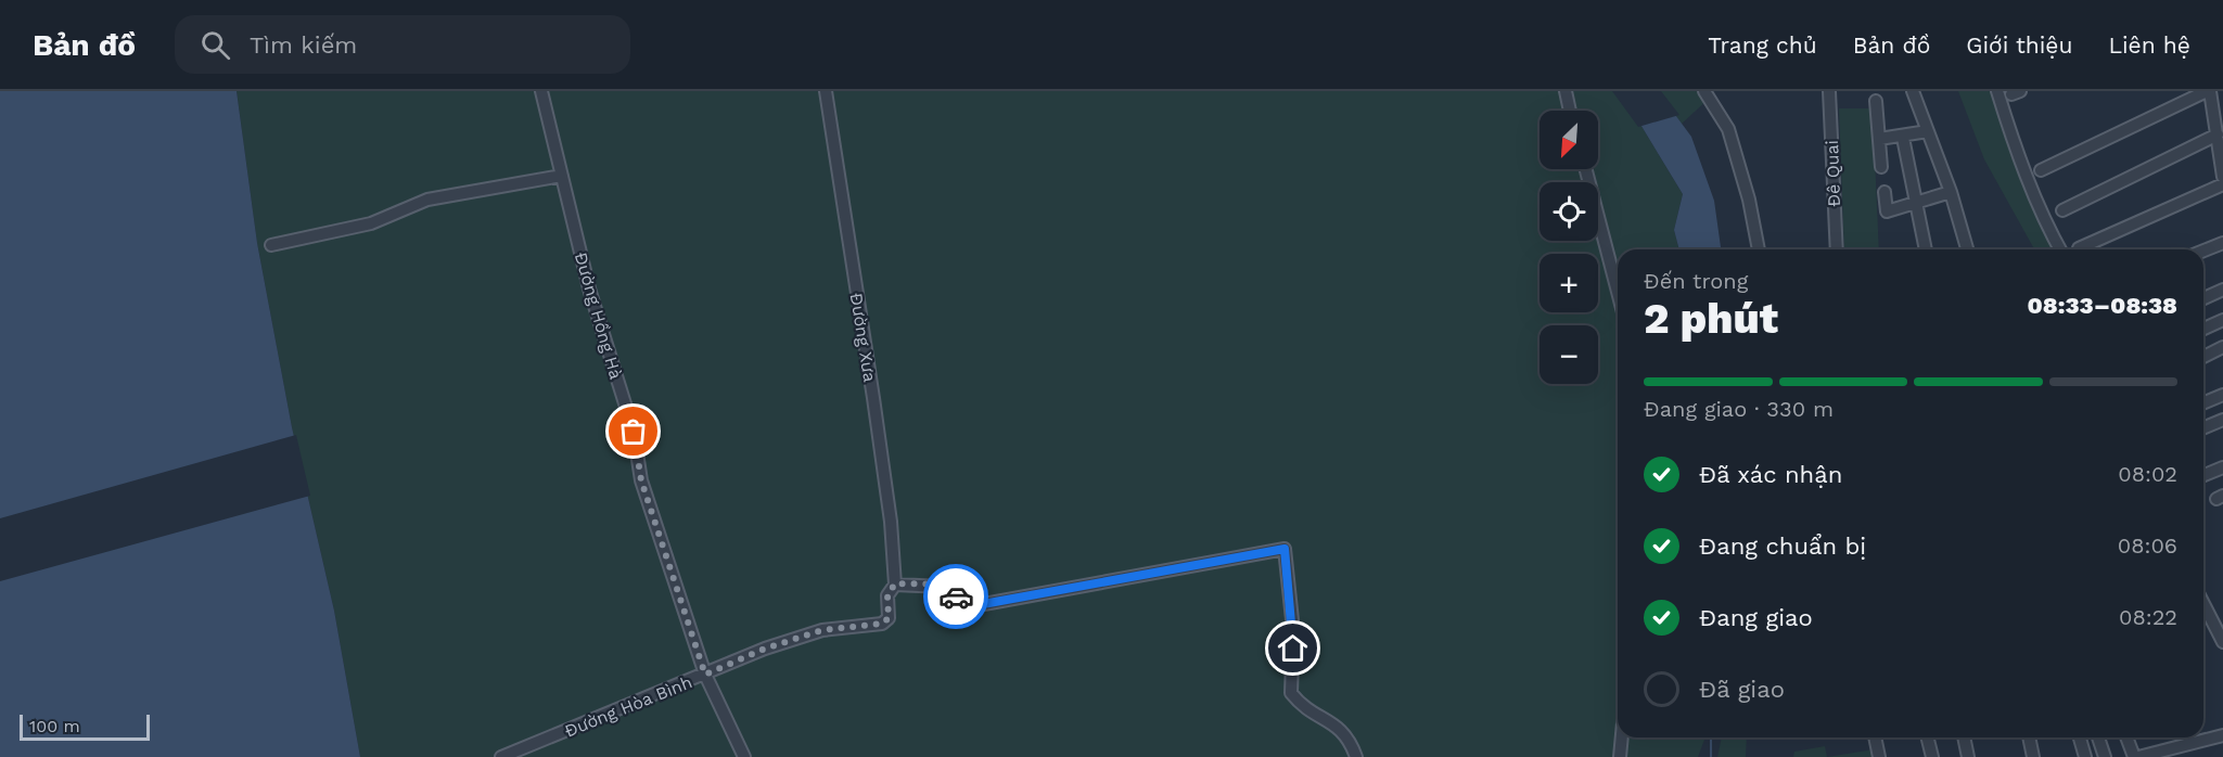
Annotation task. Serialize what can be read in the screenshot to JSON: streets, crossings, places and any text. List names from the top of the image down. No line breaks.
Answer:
{"streets":{"street":["Đê Quai","Đường Hồng Hà","Đường Xưa","Đường Hòa Bình"]},"crossings":[["Đường Hồng Hà","Đường Hòa Bình"],["Đường Xưa","Đường Hòa Bình"]],"scale_bar":"100 m","north":"bottom left","page":{"header":"Bản đồ","search":"Tìm kiếm","nav":["Trang chủ","Bản đồ","Giới thiệu","Liên hệ"],"map_buttons":["+","−"],"heading":["2 phút","Đến trong","08:33–08:38"],"bar":"Đang giao · 330 m","list":[["Đã xác nhận","08:02"],["Đang chuẩn bị","08:06"],["Đang giao","08:22"],"Đã giao"],"scale":"100 m"}}
